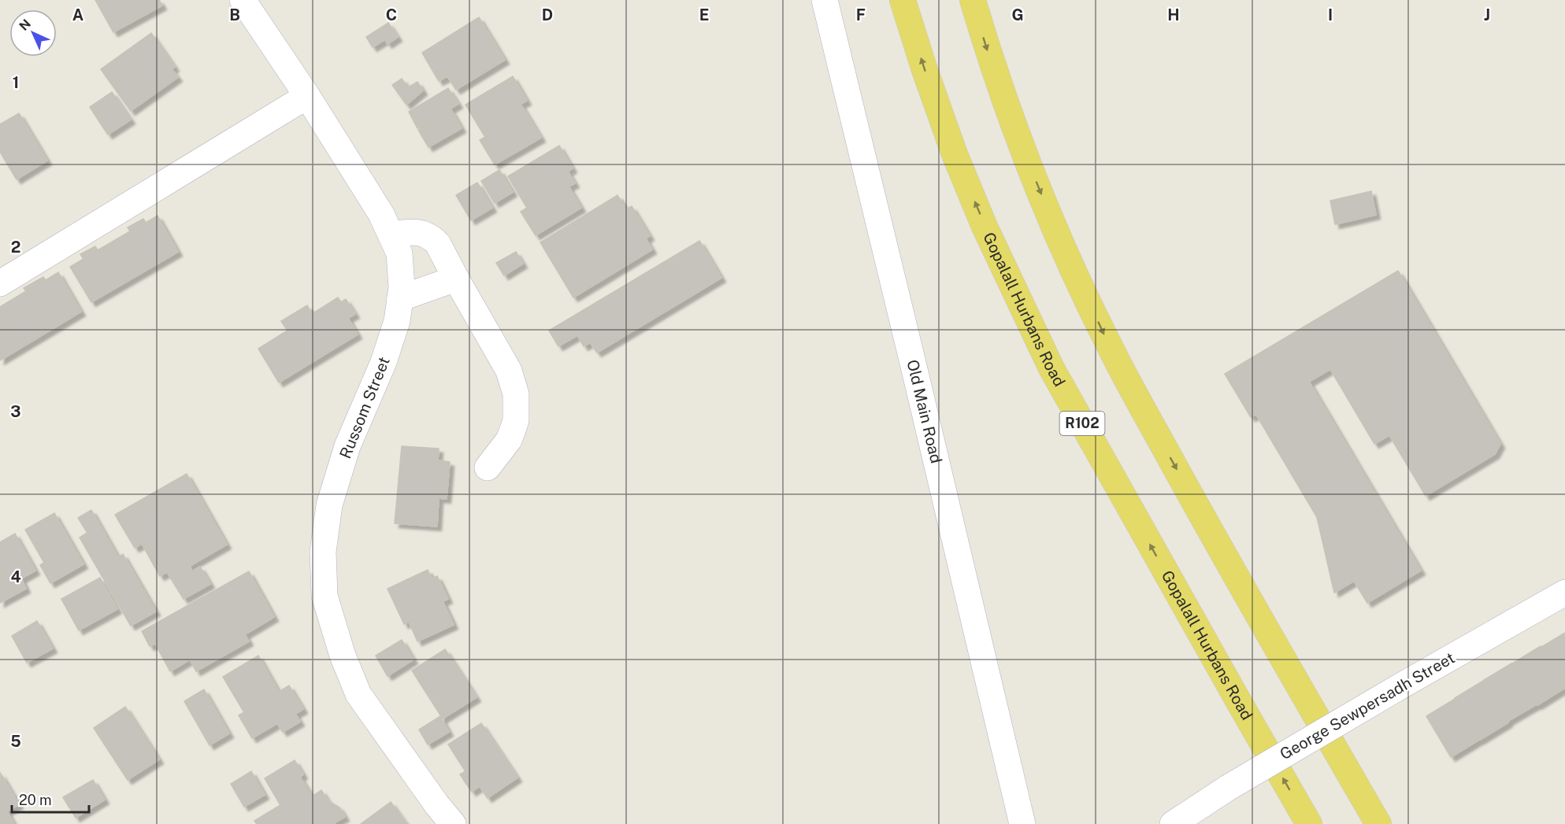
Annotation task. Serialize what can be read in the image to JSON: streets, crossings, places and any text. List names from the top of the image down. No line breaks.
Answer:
{"streets":{"main road":["Gopalall Hurbans Road","R102"],"street":["Russom Street","Old Main Road","George Sewpersadh Street"]},"scale_bar":"20 m","north":"top left","grid":{"columns":["A","B","C","D","E","F","G","H","I","J"],"rows":["1","2","3","4","5"]}}
